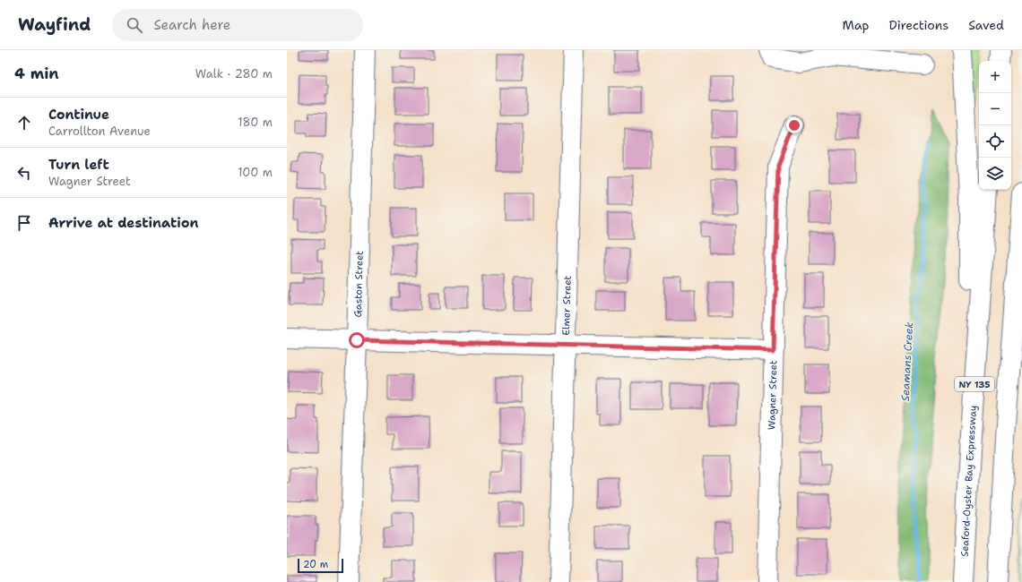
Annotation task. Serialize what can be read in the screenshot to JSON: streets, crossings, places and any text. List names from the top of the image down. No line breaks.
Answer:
{"streets":{"main road":["Gaston Street","Elmer Street","NY 135","Wagner Street","Seaford-Oyster Bay Expressway"]},"water":["Seamans Creek"],"scale_bar":"20 m","page":{"header":"Wayfind","search":"Search here","nav":["Map","Directions","Saved"],"heading":["4 min","Walk · 280 m"],"map_buttons":["+","−"],"list":[["Continue","Carrollton Avenue","180 m"],["Turn left","Wagner Street","100 m"],"Arrive at destination"],"scale":"20 m"}}
